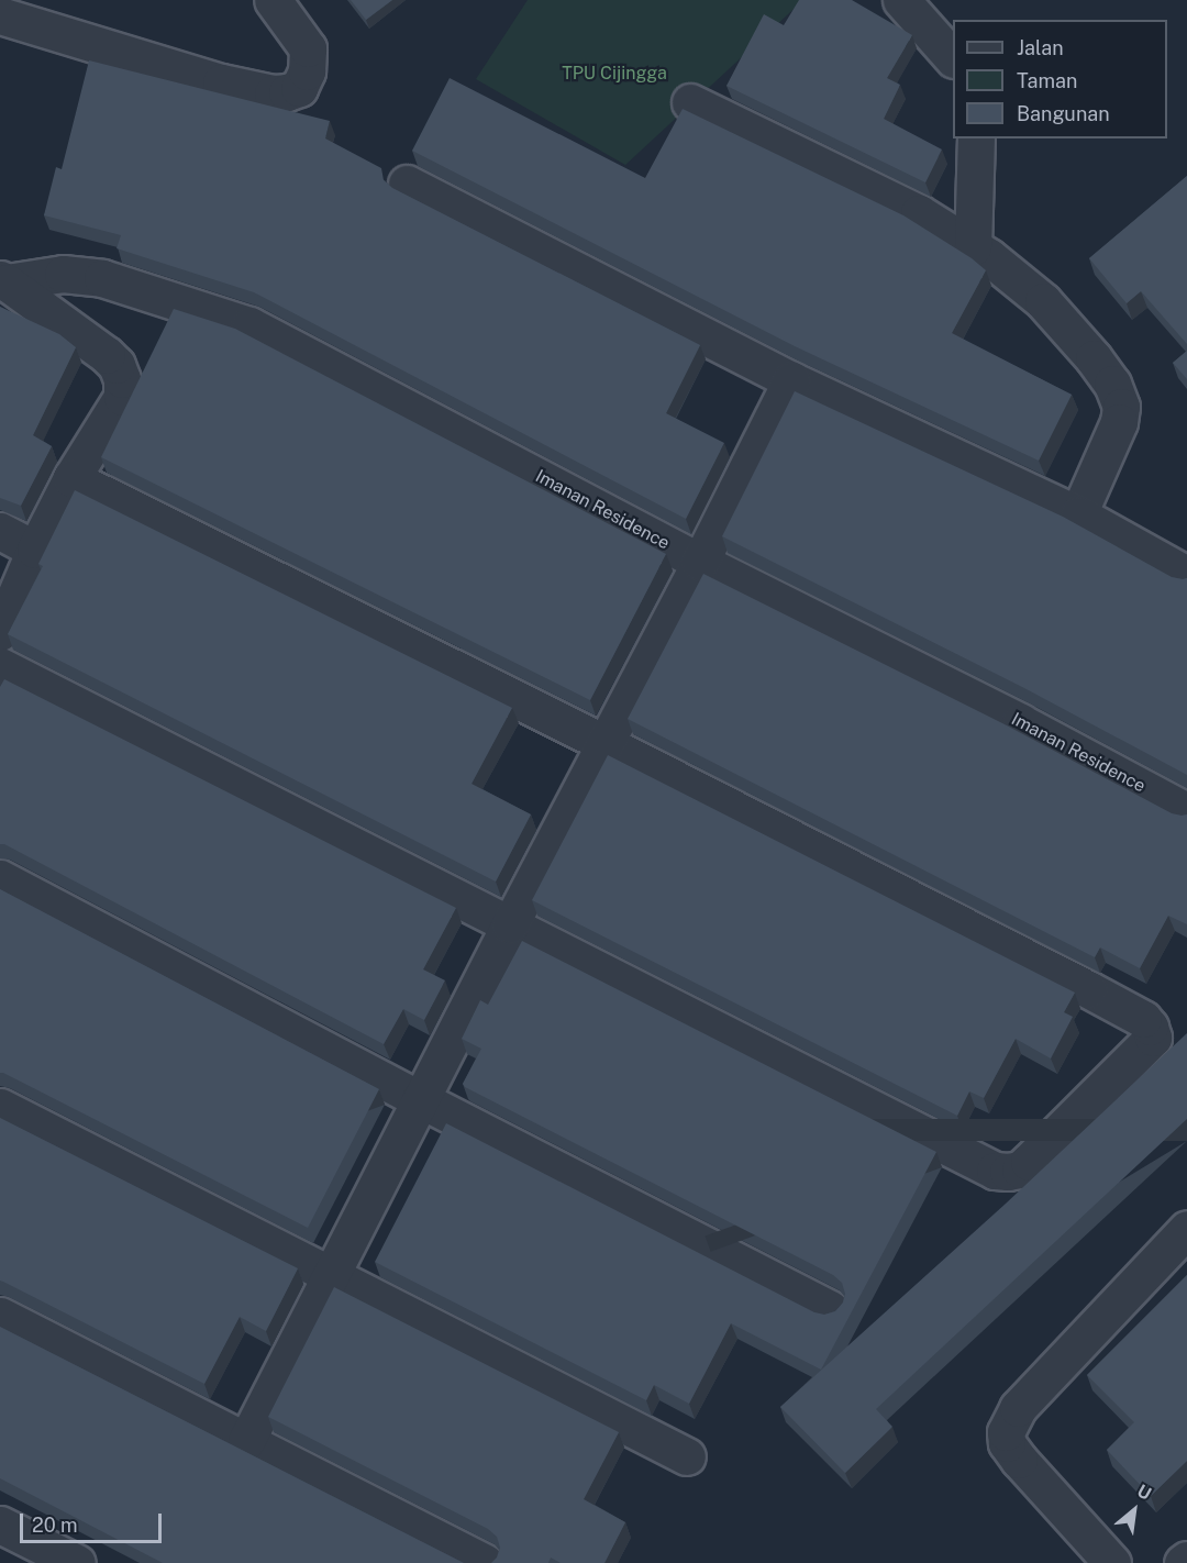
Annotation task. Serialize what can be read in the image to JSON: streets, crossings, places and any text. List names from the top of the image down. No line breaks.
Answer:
{"streets":{"street":["Imanan Residence"]},"parks":["TPU Cijingga"],"legend":["Jalan","Taman","Bangunan"],"scale_bar":"20 m","north":"top right"}
